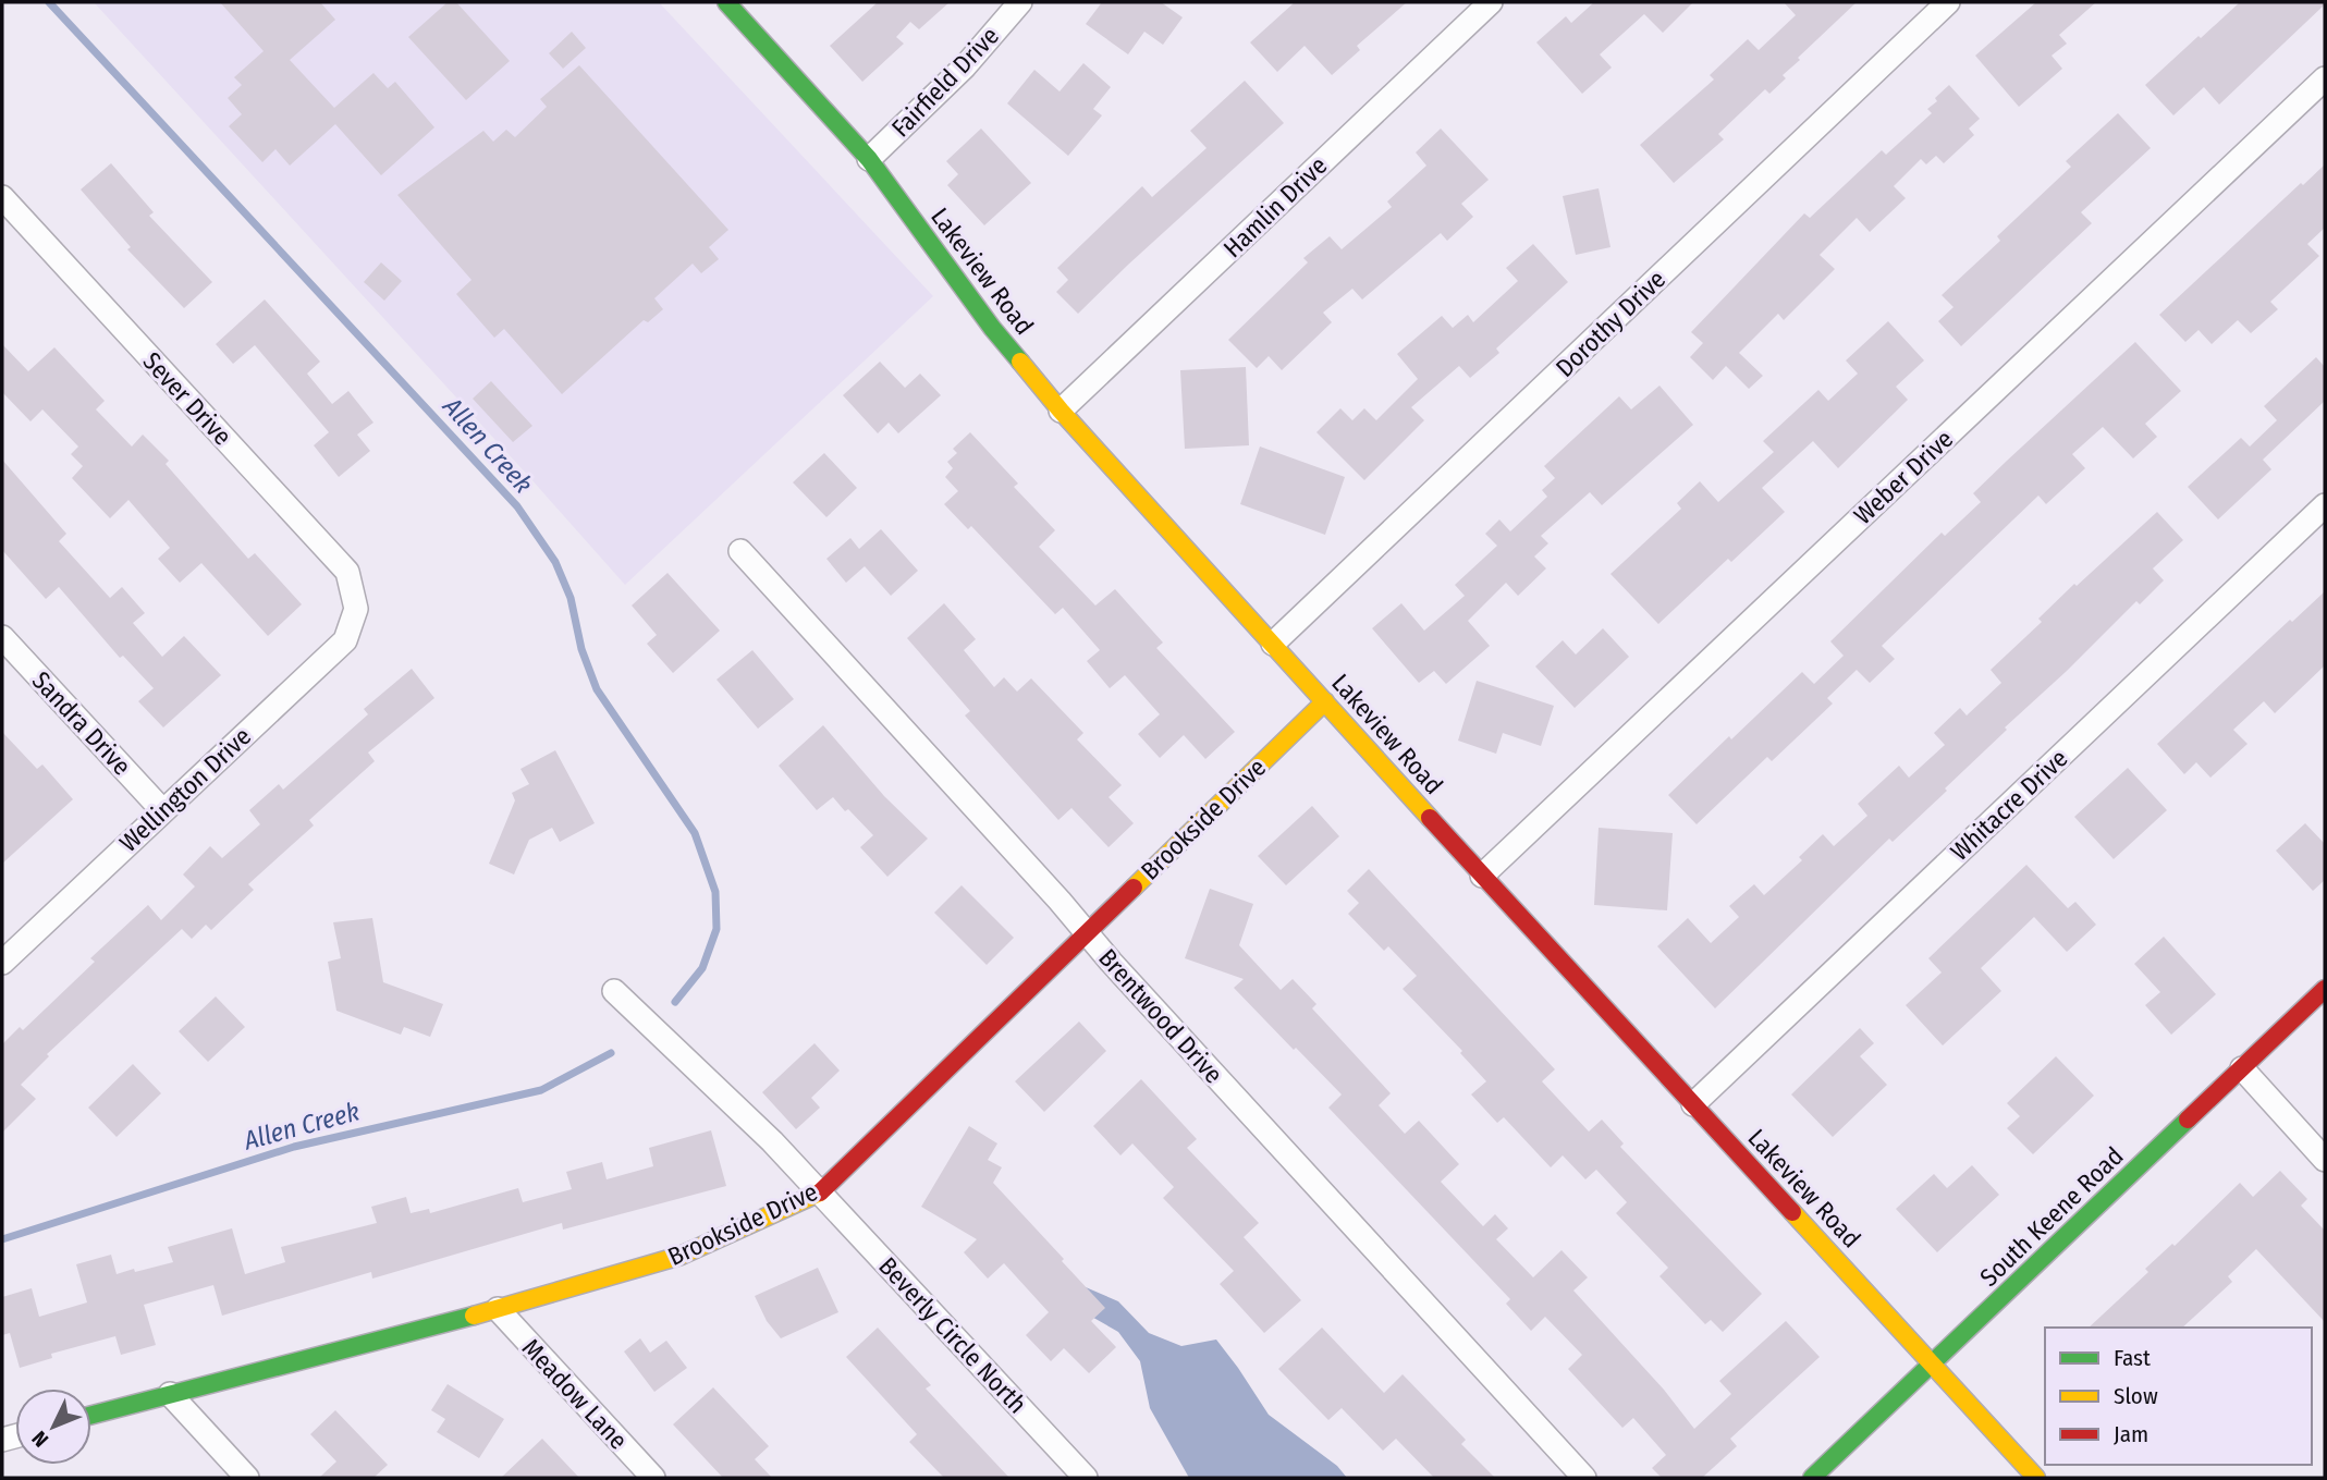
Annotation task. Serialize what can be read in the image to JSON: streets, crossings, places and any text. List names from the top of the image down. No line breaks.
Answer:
{"streets":{"street":["Fairfield Drive","Hamlin Drive","Lakeview Road","Dorothy Drive","Sever Drive","Weber Drive","Sandra Drive","Wellington Drive","Whitacre Drive","Brookside Drive","Brentwood Drive","South Keene Road","Beverly Circle North","Meadow Lane"]},"crossings":[["Fairfield Drive","Lakeview Road"],["Hamlin Drive","Lakeview Road"],["Lakeview Road","Dorothy Drive"],["Lakeview Road","Weber Drive"],["Lakeview Road","Whitacre Drive"],["Lakeview Road","Brookside Drive"],["Lakeview Road","South Keene Road"],["Sever Drive","Wellington Drive"],["Sandra Drive","Wellington Drive"],["Brookside Drive","Brentwood Drive"],["Brookside Drive","Beverly Circle North"],["Brookside Drive","Meadow Lane"]],"water":["Allen Creek"],"legend":["Fast","Slow","Jam"],"north":"bottom left"}
